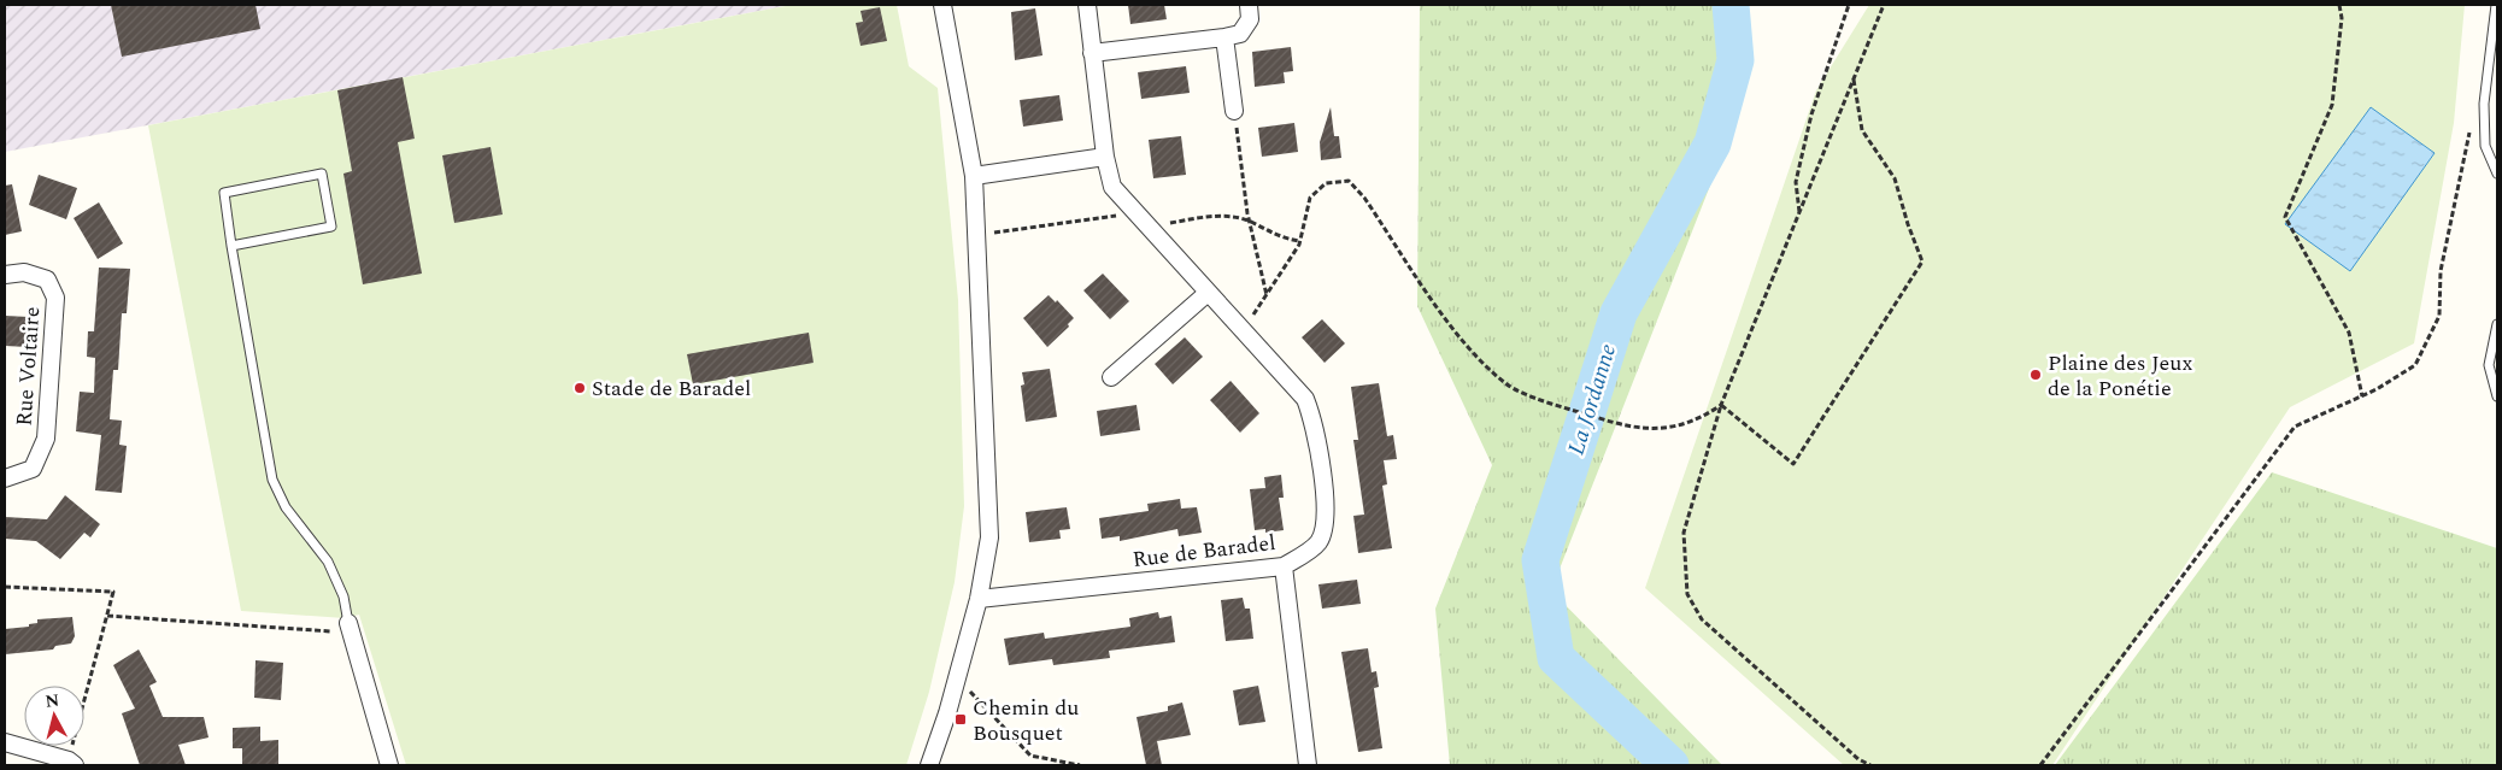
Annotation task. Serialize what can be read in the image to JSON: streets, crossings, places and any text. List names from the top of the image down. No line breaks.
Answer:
{"streets":{"street":["Rue Voltaire","Rue de Baradel"]},"water":["La Jordanne"],"places":{"other":["Plaine des Jeux de la Ponétie","Stade de Baradel"],"transit":["Chemin du Bousquet"]},"north":"top"}
